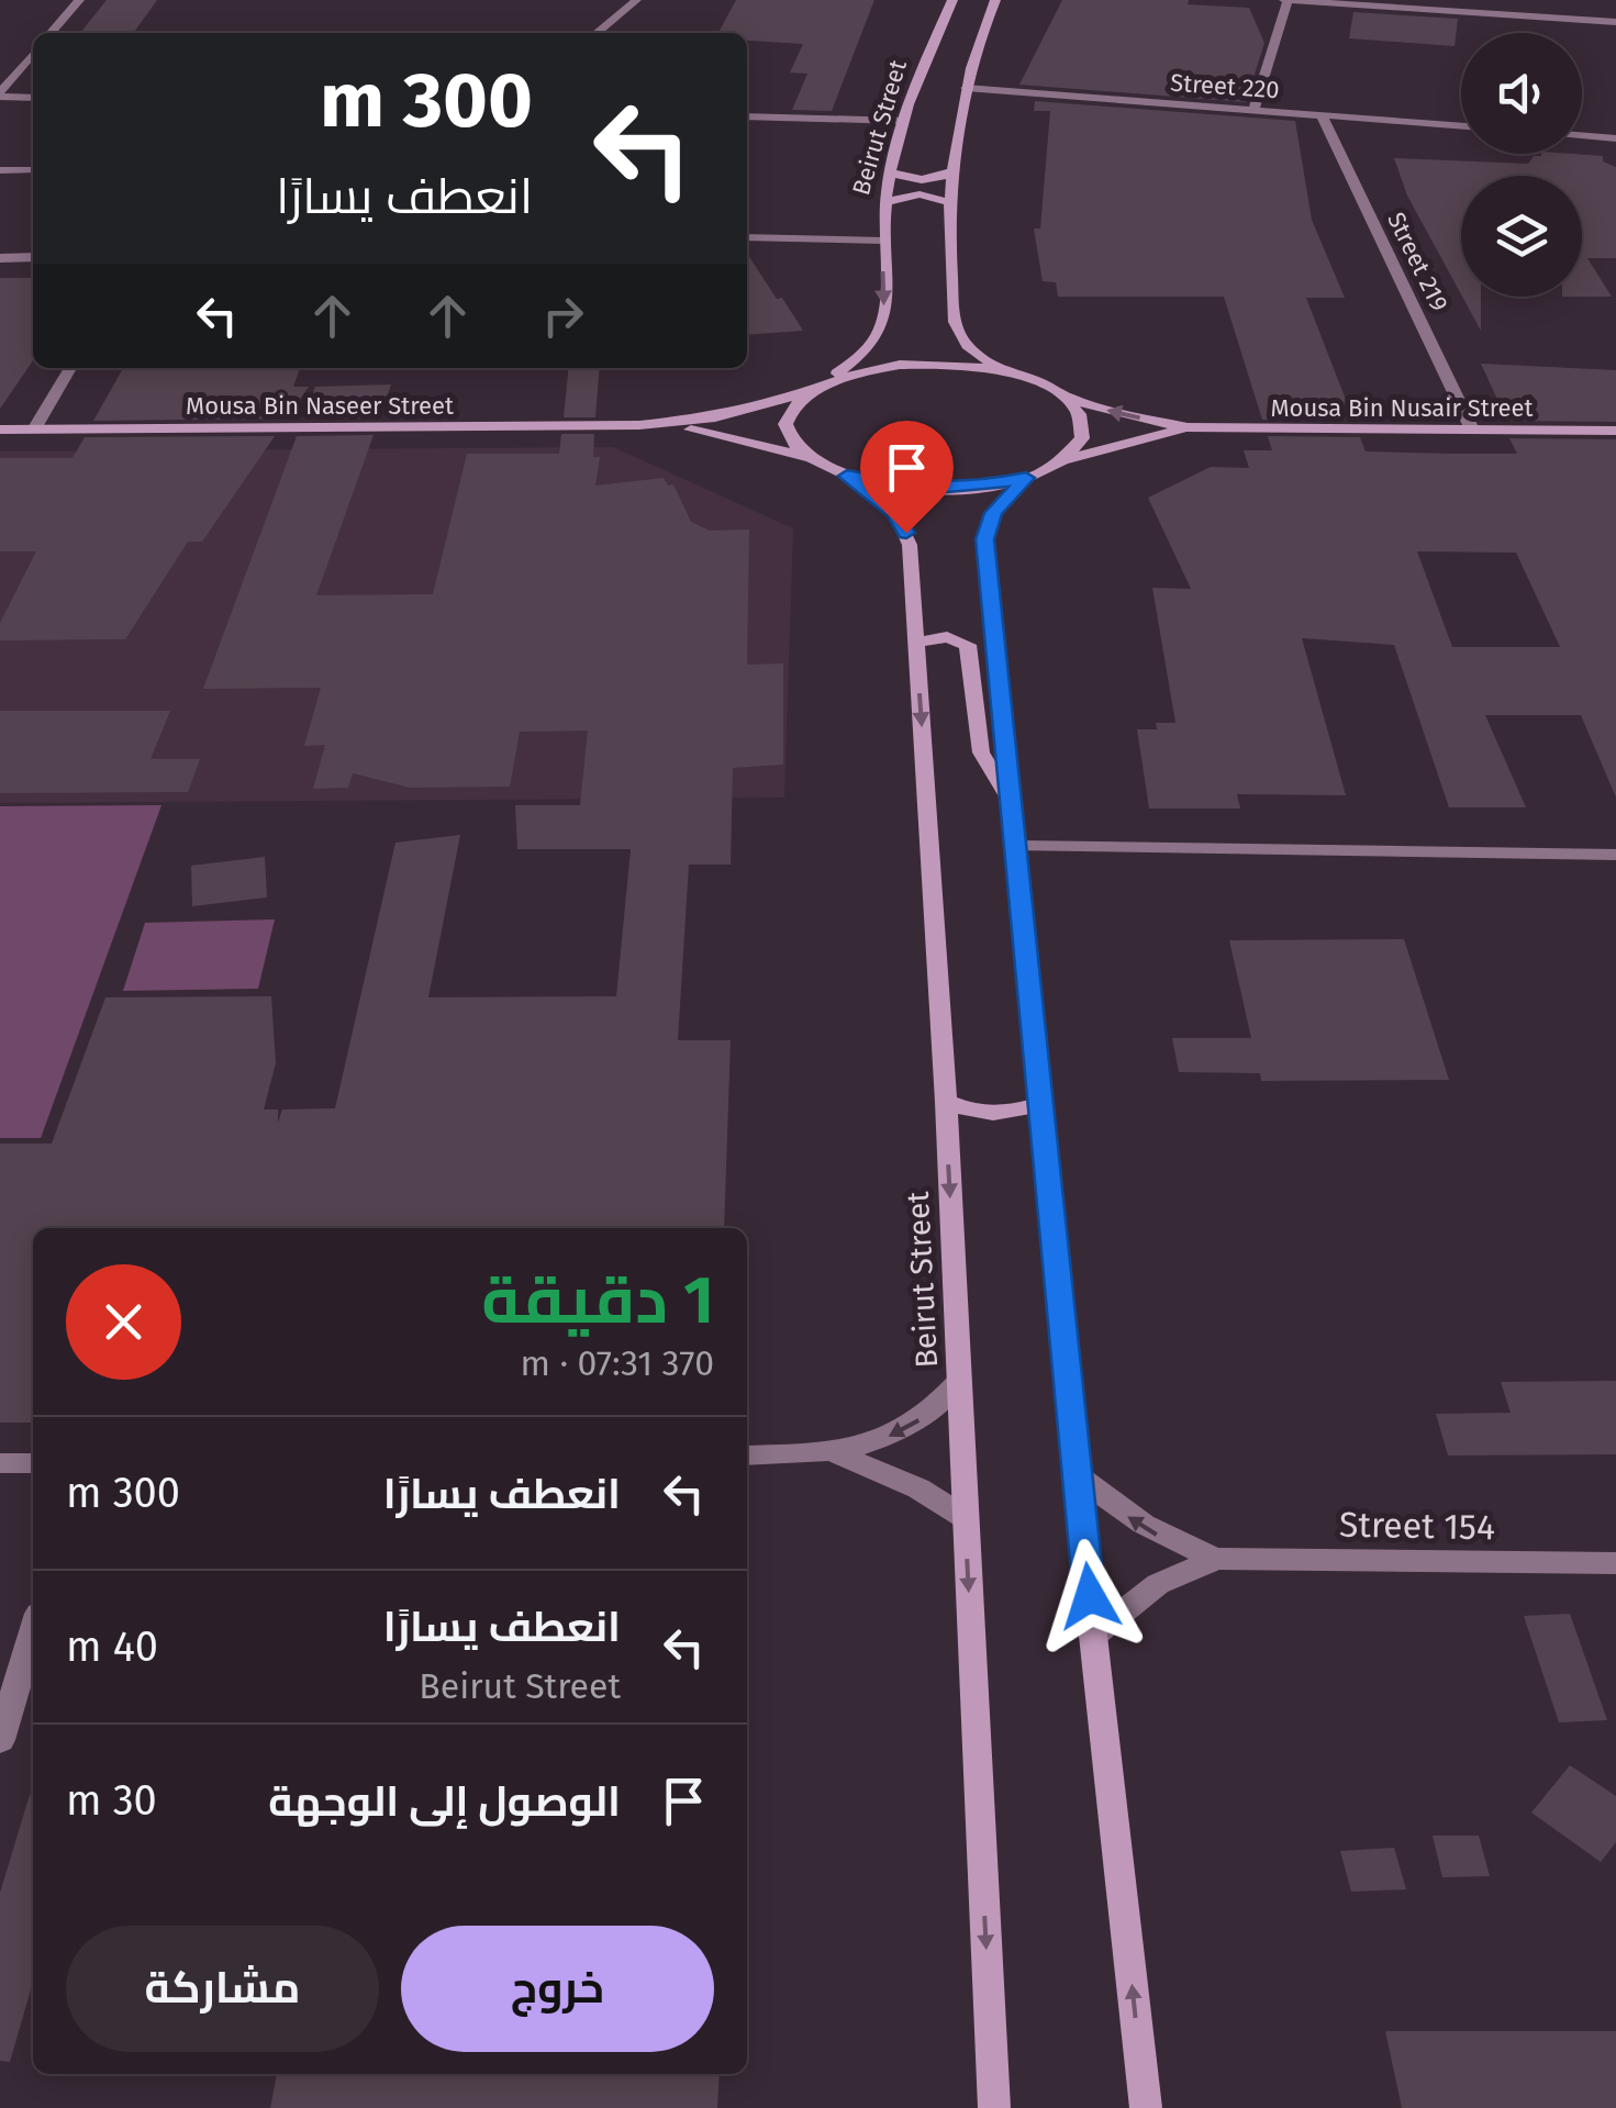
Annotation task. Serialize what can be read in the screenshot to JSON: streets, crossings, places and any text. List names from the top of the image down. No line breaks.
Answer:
{"streets":{"main road":["Beirut Street","Mousa Bin Naseer Street","Mousa Bin Nusair Street"],"street":["Street 220","Street 219","Street 154"]},"crossings":[["Street 220","Street 219"],["Beirut Street","Mousa Bin Naseer Street"],["Street 219","Mousa Bin Nusair Street"]],"page":{"turn":["300 m","انعطف يسارًا"],"heading":["1 دقيقة","370 m · 07:31"],"list":[{"name":"انعطف يسارًا","value":"300 m"},{"name":"انعطف يسارًا","note":"Beirut Street","value":"40 m"},{"name":"الوصول إلى الوجهة","value":"30 m"}],"buttons":["خروج","مشاركة"]}}
